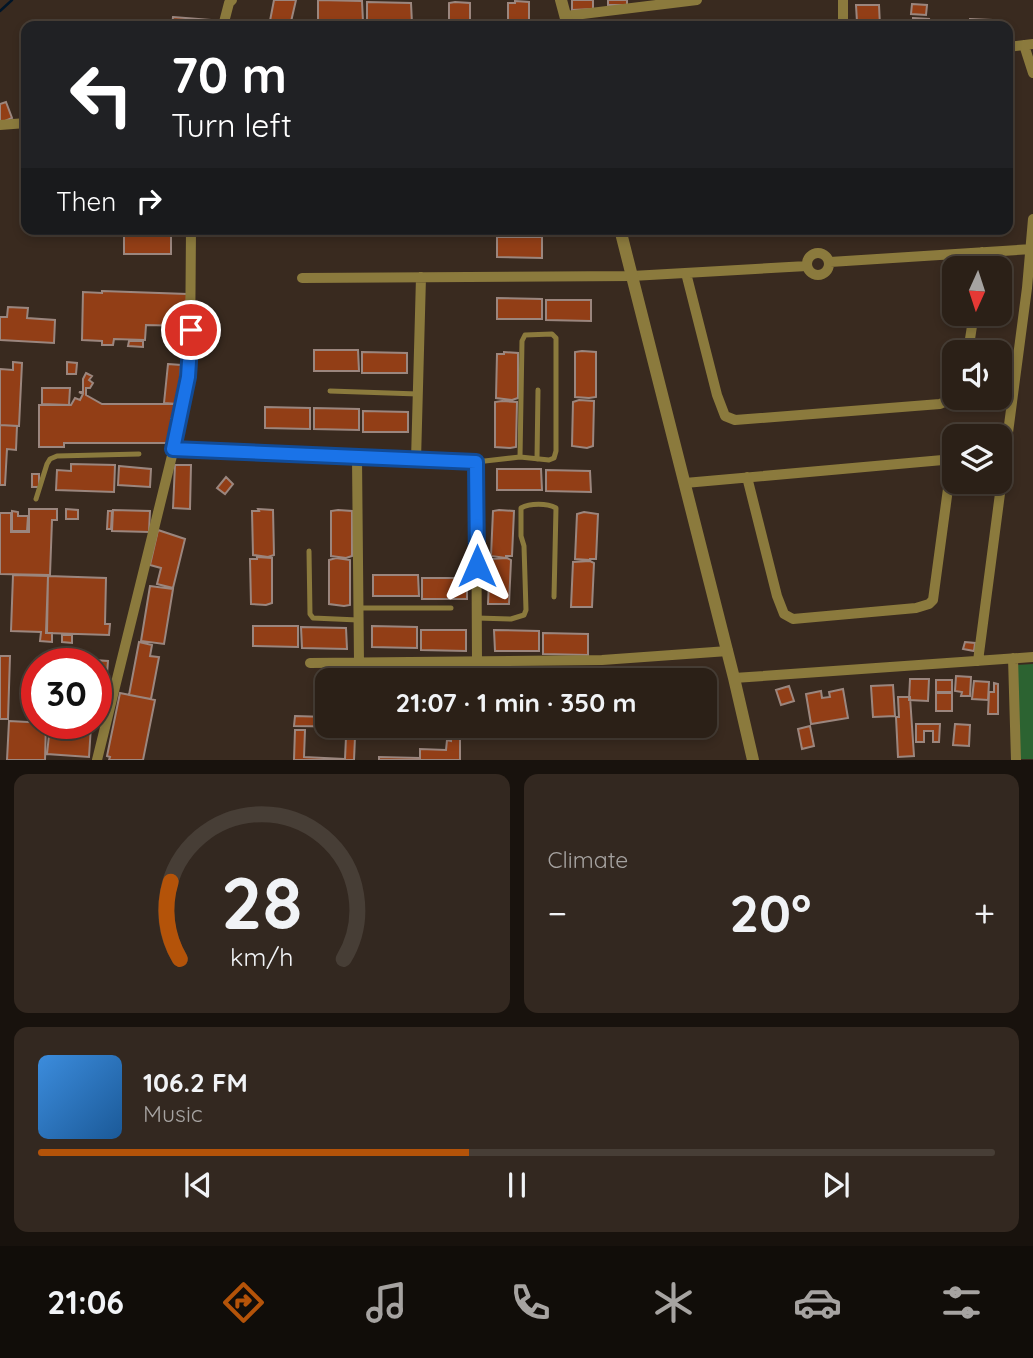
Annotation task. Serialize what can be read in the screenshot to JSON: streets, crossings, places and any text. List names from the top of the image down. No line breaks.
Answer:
{"north":"bottom","page":{"turn":["70 m","Turn left"],"then":"Then","limit":"30","trip":"21:07 · 1 min · 350 m","tile":"Climate","heat":["−","20°","+"],"song":["106.2 FM","Music"],"tabs":"21:06","gauge":["28","km/h"]}}
